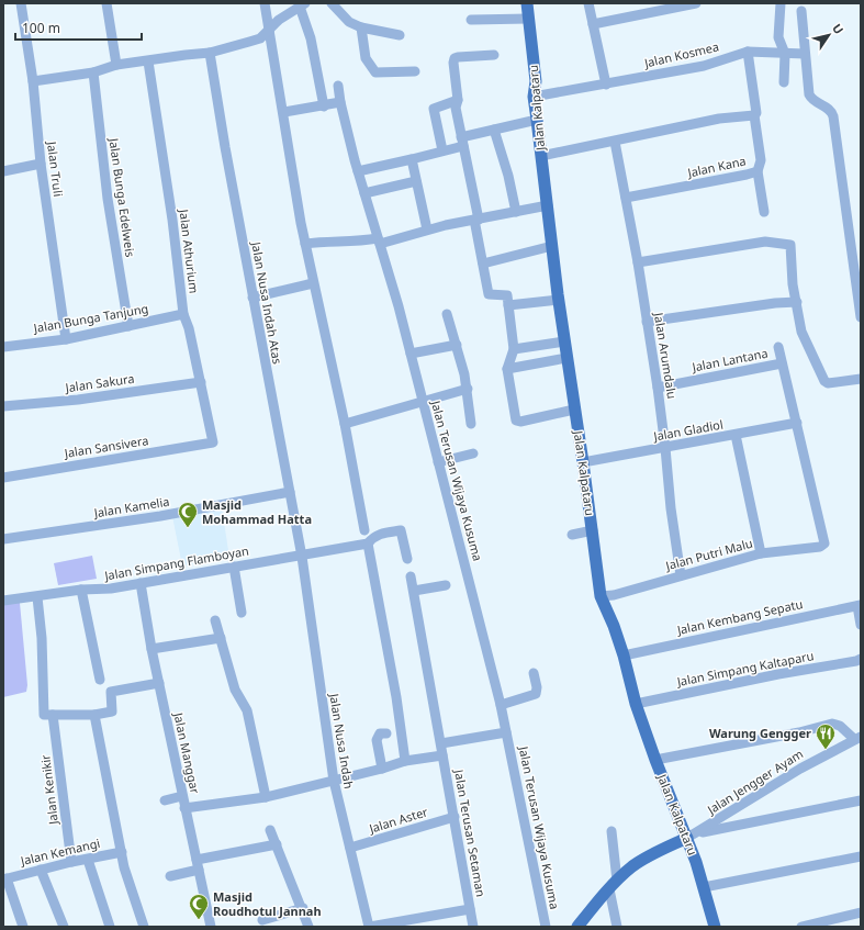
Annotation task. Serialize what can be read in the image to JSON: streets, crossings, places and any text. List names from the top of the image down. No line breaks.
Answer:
{"streets":{"main road":["Jalan Kalpataru"],"street":["Jalan Kosmea","Jalan Kana","Jalan Truli","Jalan Bunga Edelweis","Jalan Athurium","Jalan Nusa Indah Atas","Jalan Bunga Tanjung","Jalan Arumdalu","Jalan Lantana","Jalan Sakura","Jalan Gladiol","Jalan Sansivera","Jalan Terusan Wijaya Kusuma","Jalan Kamelia","Jalan Putri Malu","Jalan Simpang Flamboyan","Jalan Kembang Sepatu","Jalan Simpang Kaltaparu","Jalan Nusa Indah","Jalan Manggar","Jalan Jengger Ayam","Jalan Kenikir","Jalan Aster","Jalan Terusan Setaman","Jalan Kemangi"]},"crossings":[["Jalan Kosmea","Jalan Kalpataru"],["Jalan Kosmea","Jalan Kana"],["Jalan Kalpataru","Jalan Gladiol"],["Jalan Kalpataru","Jalan Putri Malu"],["Jalan Kalpataru","Jalan Kembang Sepatu"],["Jalan Kalpataru","Jalan Simpang Kaltaparu"],["Jalan Kalpataru","Jalan Jengger Ayam"],["Jalan Kana","Jalan Arumdalu"],["Jalan Truli","Jalan Bunga Tanjung"],["Jalan Bunga Edelweis","Jalan Bunga Tanjung"],["Jalan Athurium","Jalan Bunga Tanjung"],["Jalan Athurium","Jalan Sakura"],["Jalan Athurium","Jalan Sansivera"],["Jalan Nusa Indah Atas","Jalan Kamelia"],["Jalan Nusa Indah Atas","Jalan Simpang Flamboyan"],["Jalan Nusa Indah Atas","Jalan Nusa Indah"],["Jalan Arumdalu","Jalan Lantana"],["Jalan Arumdalu","Jalan Gladiol"],["Jalan Arumdalu","Jalan Putri Malu"],["Jalan Gladiol","Jalan Putri Malu"],["Jalan Simpang Flamboyan","Jalan Nusa Indah"],["Jalan Simpang Flamboyan","Jalan Manggar"],["Jalan Nusa Indah","Jalan Aster"],["Jalan Nusa Indah","Jalan Terusan Setaman"],["Jalan Manggar","Jalan Terusan Setaman"],["Jalan Kenikir","Jalan Kemangi"],["Jalan Aster","Jalan Terusan Setaman"]],"places":{"mosque":["Masjid Mohammad Hatta","Masjid Roudhotul Jannah"],"restaurant":["Warung Gengger"]},"scale_bar":"100 m","north":"top right"}
